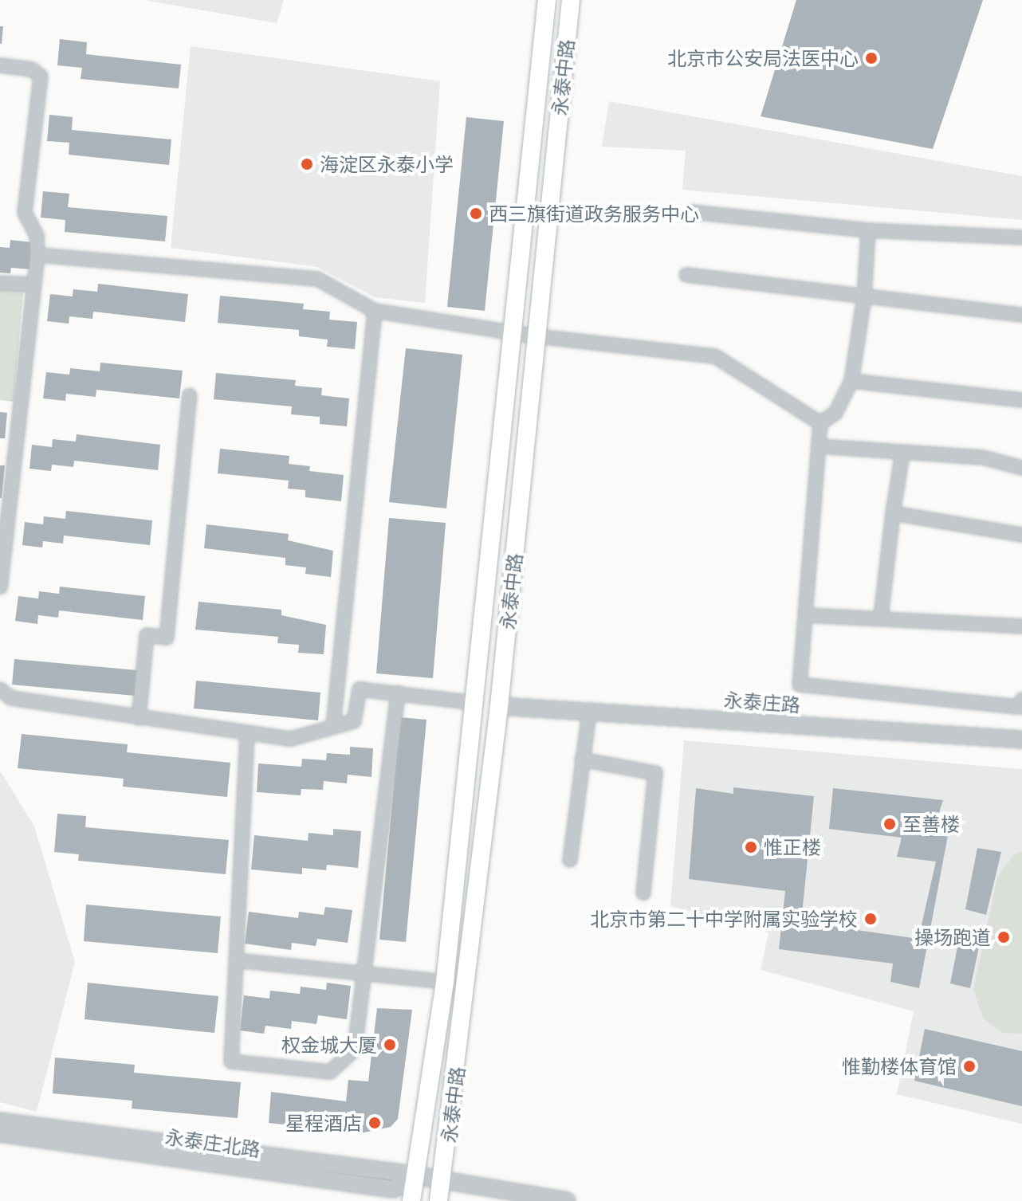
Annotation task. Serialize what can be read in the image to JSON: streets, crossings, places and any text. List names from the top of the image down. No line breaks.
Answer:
{"streets":{"main road":["永泰中路"],"street":["永泰庄路","永泰庄北路"]},"crossings":[["永泰中路","永泰庄路"],["永泰中路","永泰庄北路"]],"places":["北京市公安局法医中心","海淀区永泰小学","西三旗街道政务服务中心","至善楼","惟正楼","北京市第二十中学附属实验学校","操场跑道","权金城大厦","惟勤楼体育馆","星程酒店"]}
